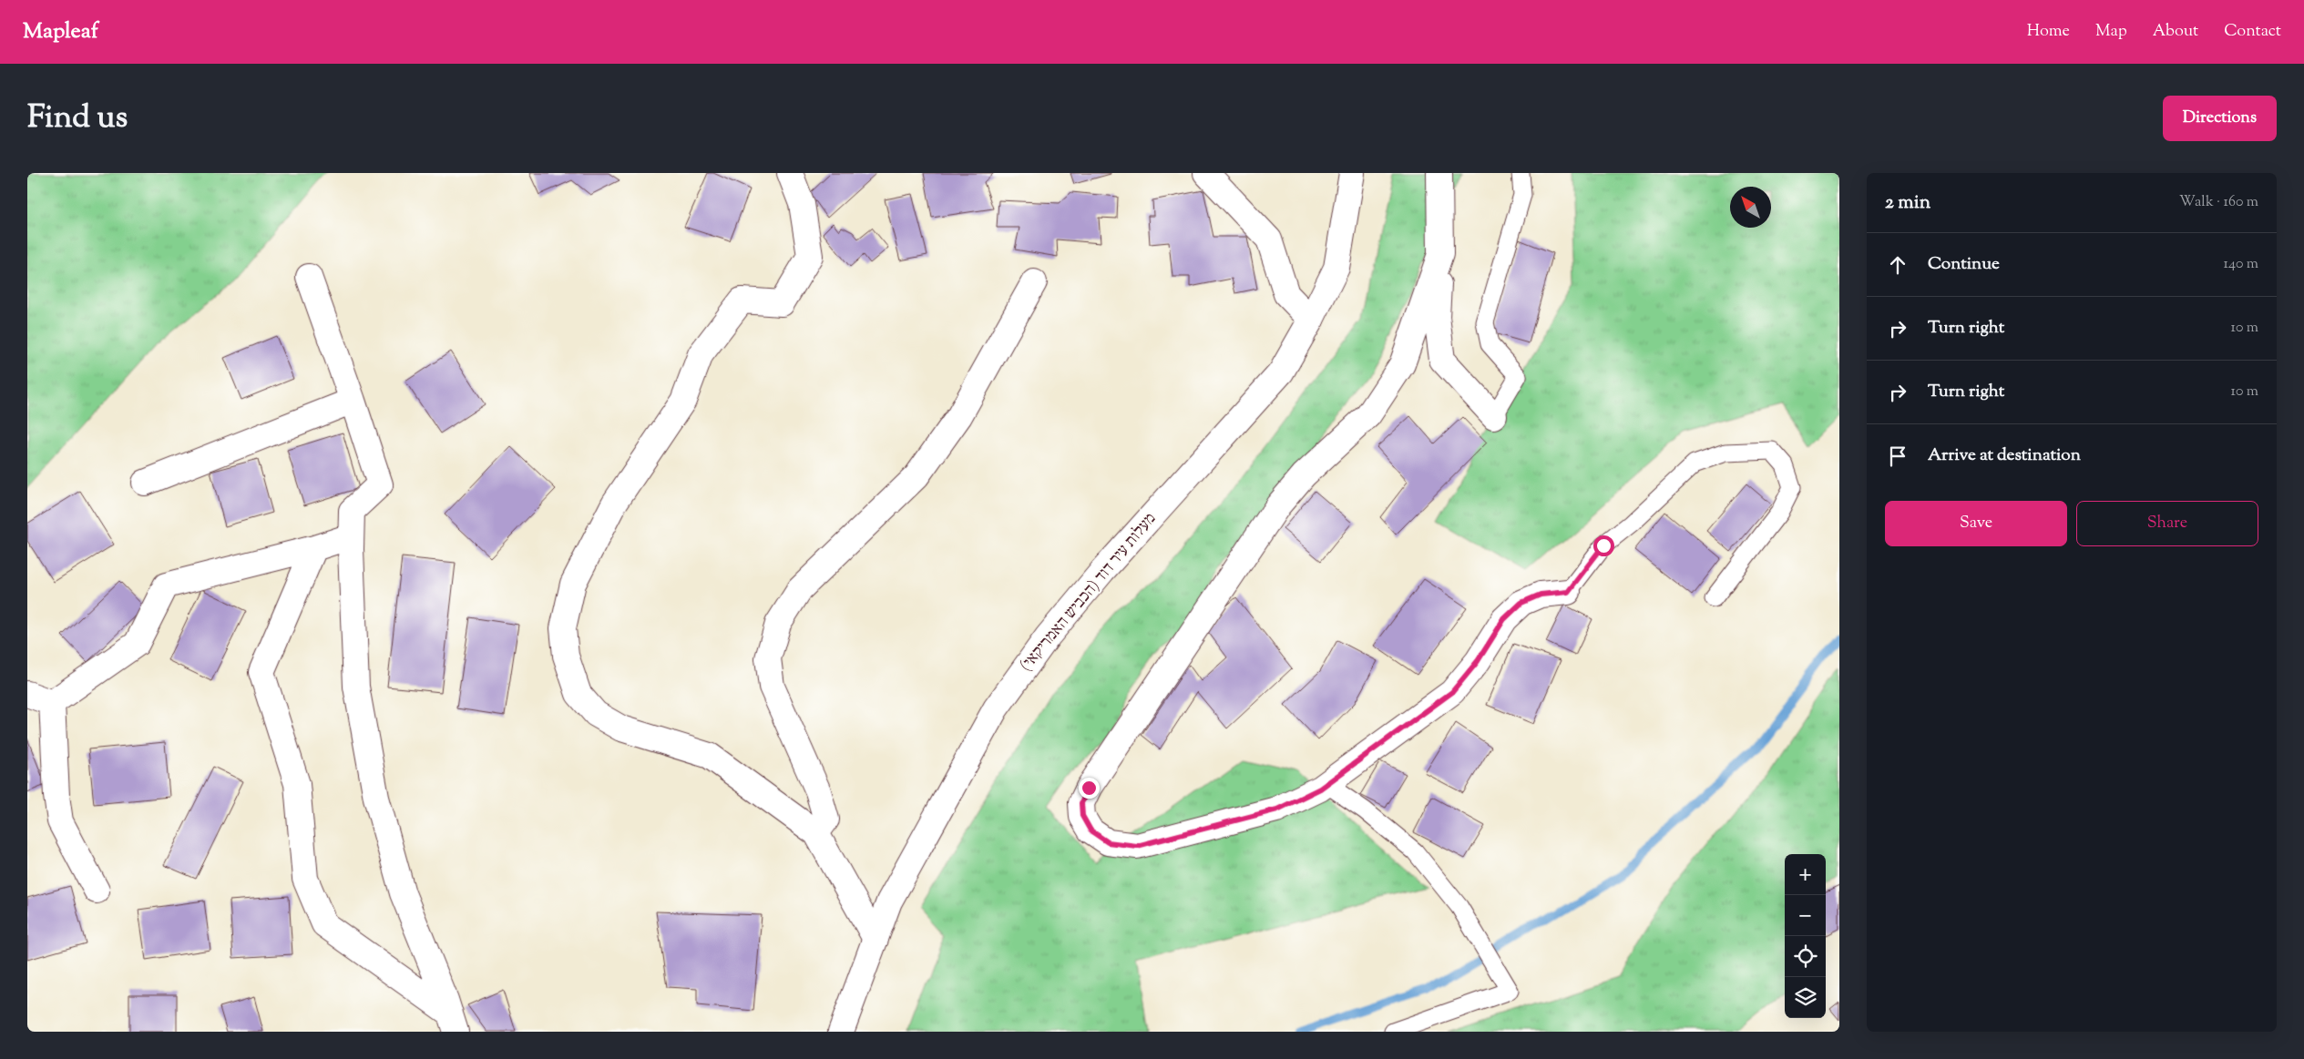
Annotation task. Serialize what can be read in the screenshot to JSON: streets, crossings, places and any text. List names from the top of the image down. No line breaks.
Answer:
{"streets":{"street":["מעלות עיר דוד (הכביש האמריקאי)"]},"north":"top left","page":{"header":"Mapleaf","nav":["Home","Map","About","Contact"],"title":"Find us","buttons":["Directions",["Save","Share"]],"heading":["2 min","Walk · 160 m"],"list":[["Continue","140 m"],["Turn right","10 m"],["Turn right","10 m"],"Arrive at destination"],"map_buttons":["+","−"]}}
